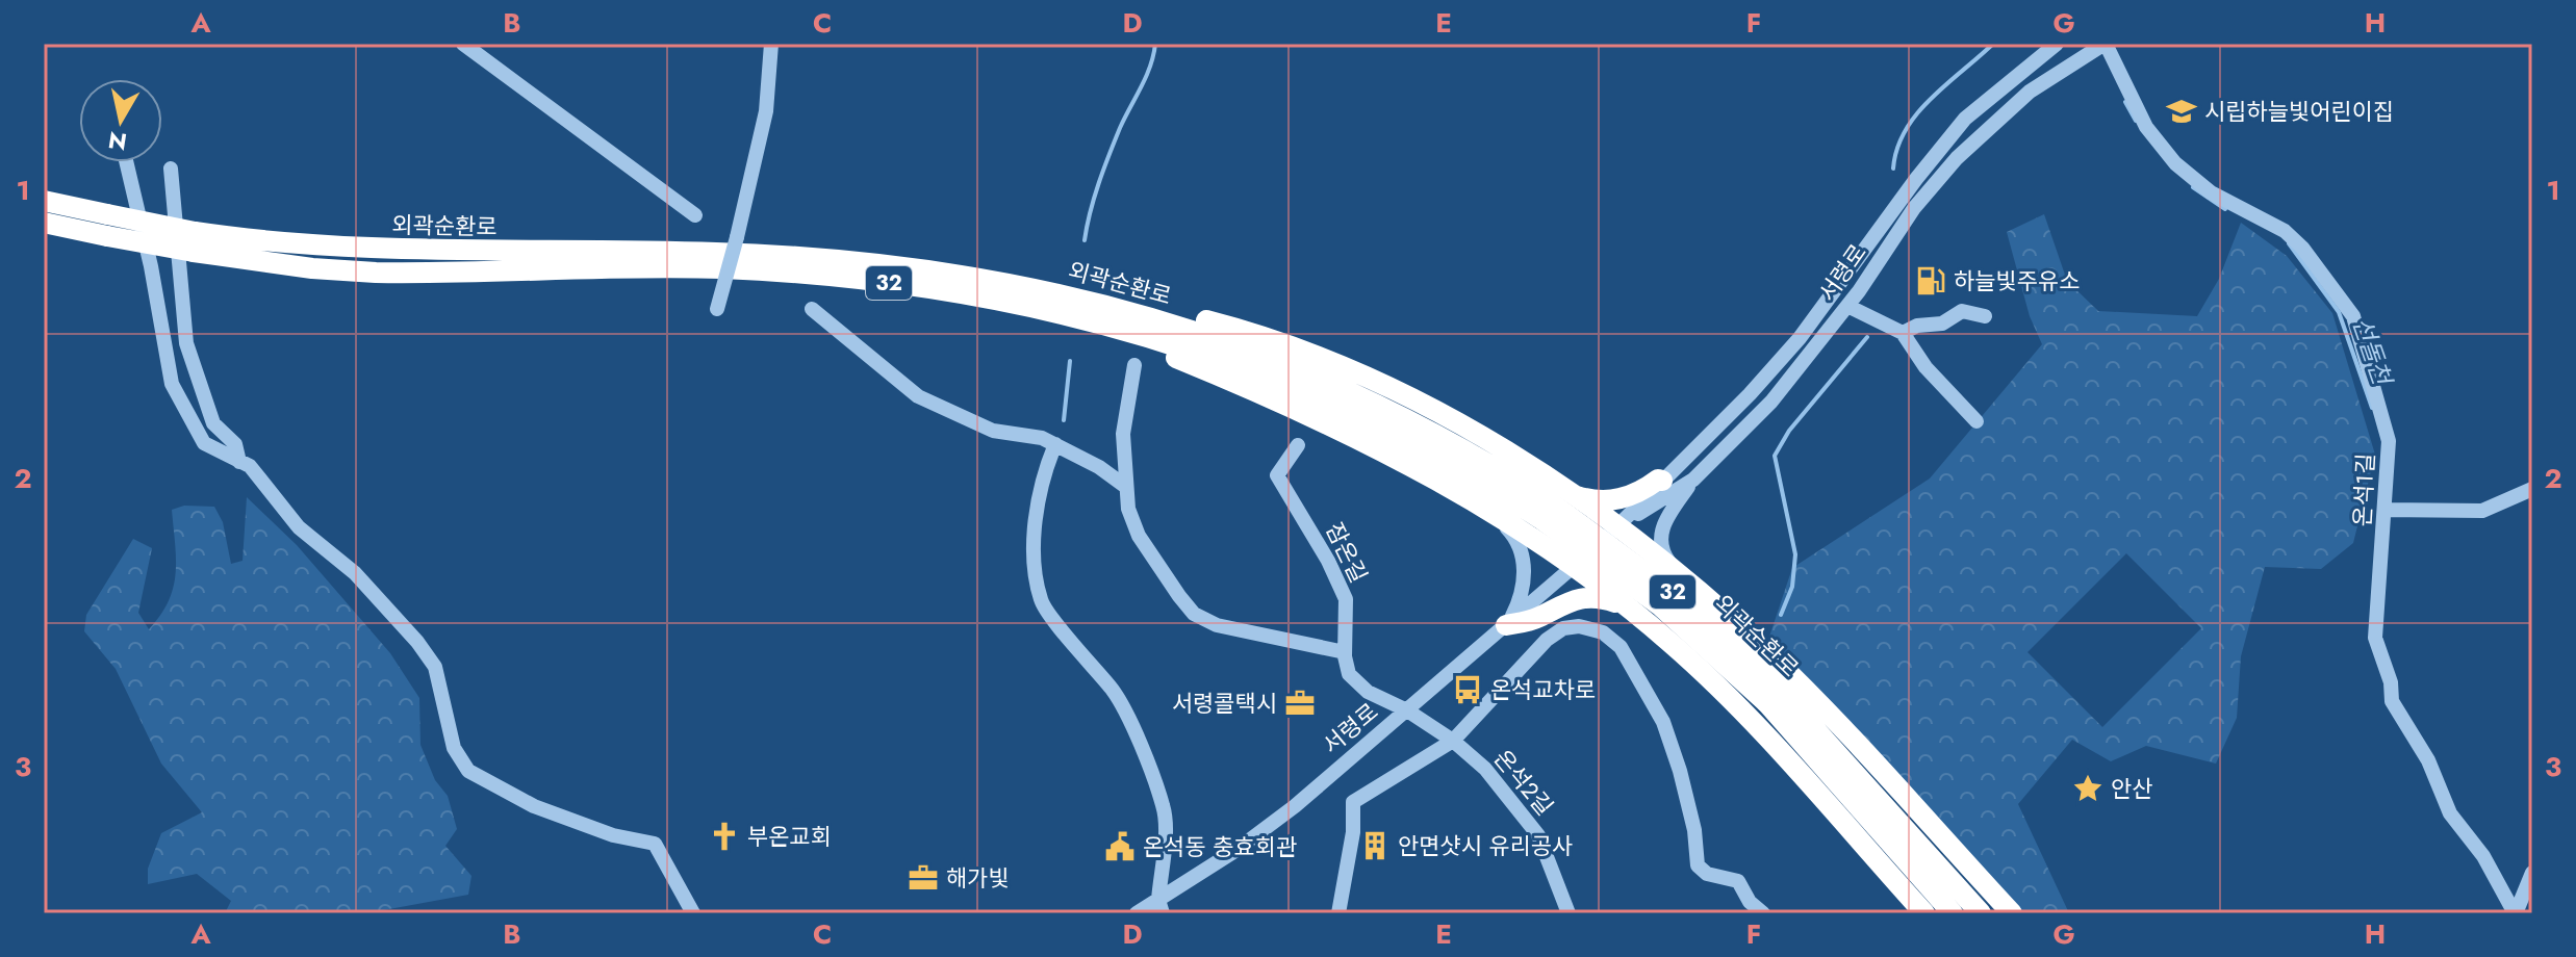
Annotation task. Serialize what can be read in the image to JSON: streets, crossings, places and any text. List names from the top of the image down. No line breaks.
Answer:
{"streets":{"highway":["외곽순환로","32"],"street":["서령로","온석1길","잠온길","온석2길"]},"crossings":[["서령로","온석1길"],["서령로","잠온길"],["서령로","온석2길"],["잠온길","온석2길"]],"water":["선돌천"],"places":{"school or university":["시립하늘빛어린이집"],"fuel station":["하늘빛주유소"],"bus stop":["온석교차로"],"office":["서령콜택시","해가빛"],"place":["안산"],"church":["부온교회"],"building":["안면샷시 유리공사"],"public building":["온석동 충효회관"]},"north":"bottom","grid":{"columns":["A","B","C","D","E","F","G","H"],"rows":["1","2","3"]}}
